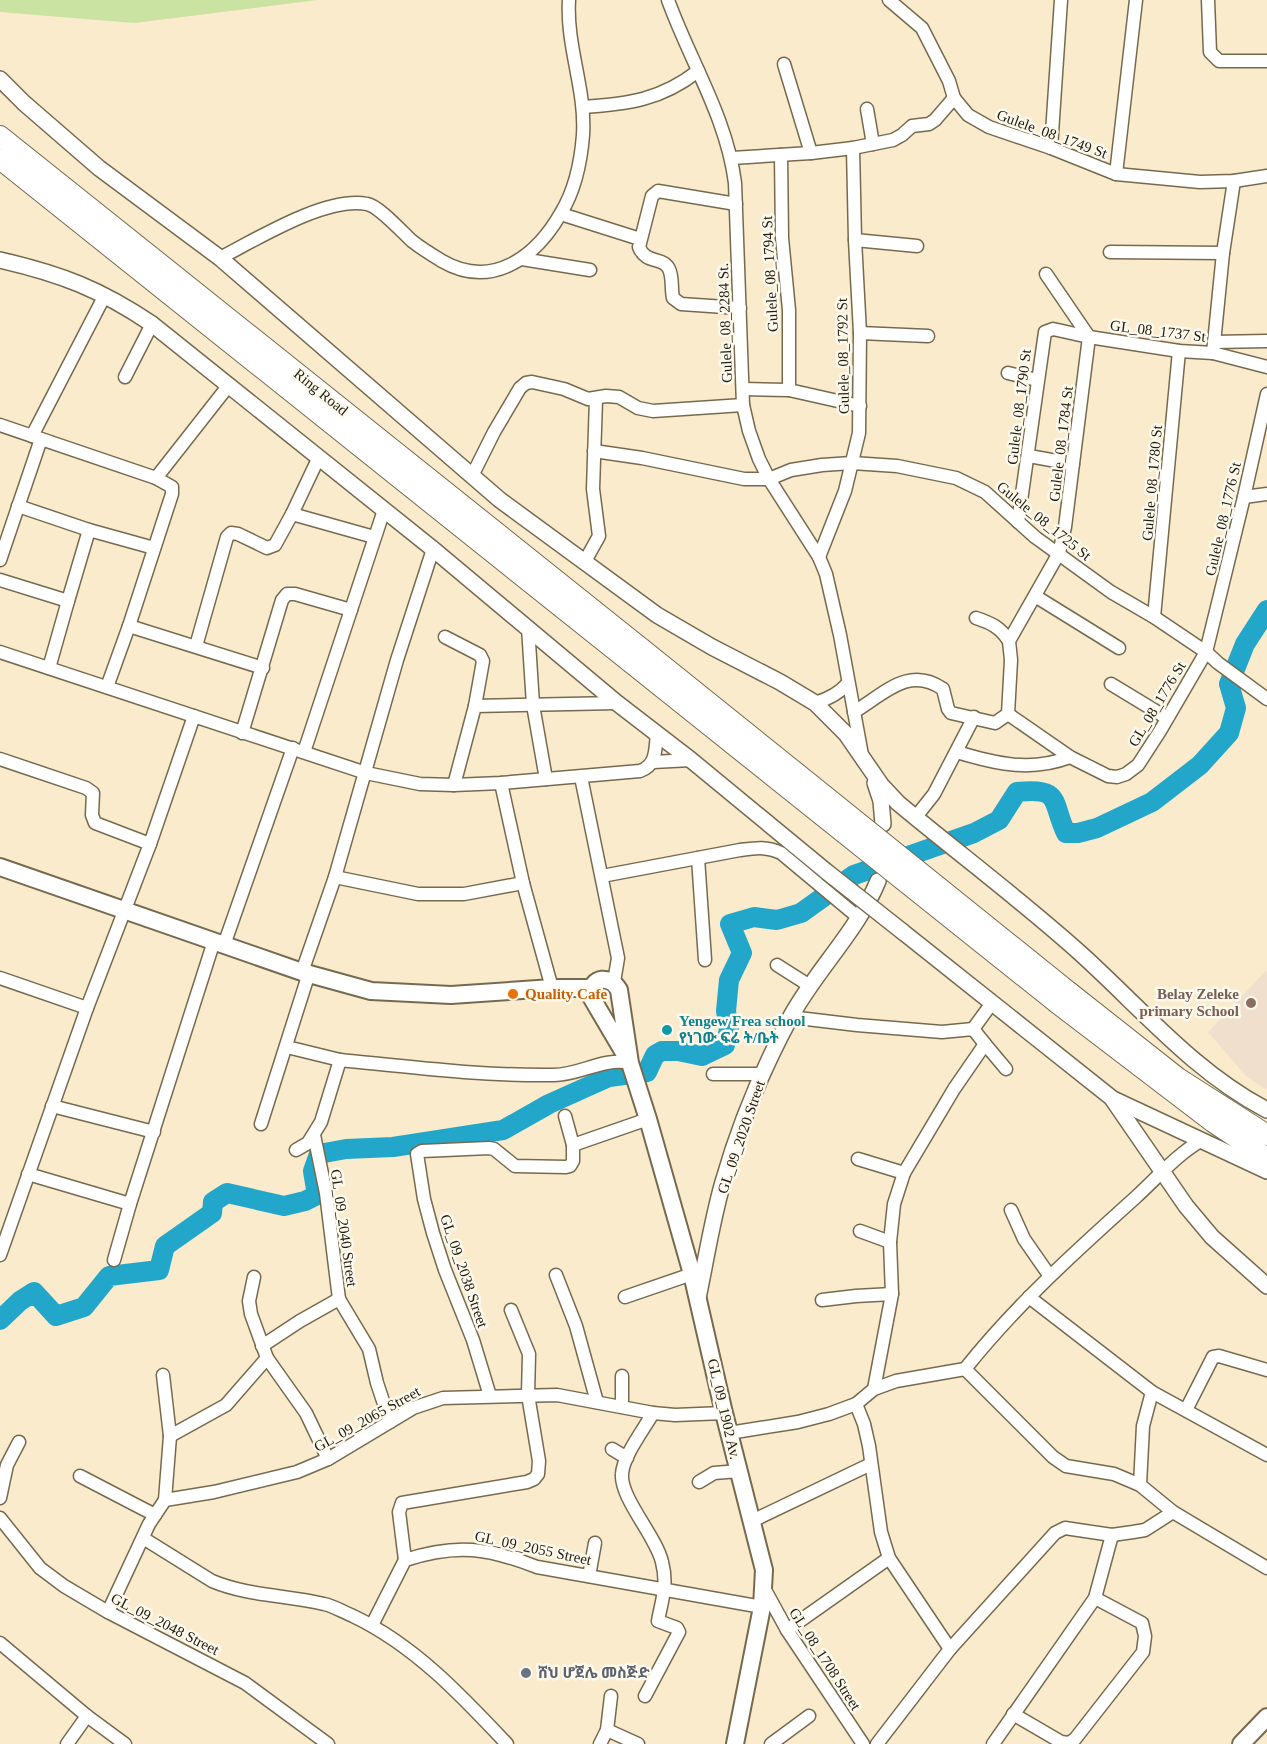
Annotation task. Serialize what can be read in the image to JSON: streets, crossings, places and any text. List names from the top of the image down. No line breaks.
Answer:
{"streets":{"highway":["Ring Road"],"main road":["GL_09_1902 Av."],"street":["Gulele_08_1749 St","Gulele_08_1794 St","Gulele_08_2284 St.","GL_08_1737 St","Gulele_08_1792 St","Gulele_08_1790 St","Gulele_08_1784 St","Gulele_08_1780 St","Gulele_08_1776 St","Gulele_08_1725 St","GL_08_1776 St","GL_09_2020 Street","GL_09_2040 Street","GL_09_2038 Street","GL_09_2065 Street","GL_09_2055 Street","GL_09_2048 Street","GL_08_1708 Street"]},"crossings":[["Gulele_08_2284 St.","Gulele_08_1792 St"],["Gulele_08_2284 St.","Gulele_08_1725 St"],["GL_08_1737 St","Gulele_08_1790 St"],["GL_08_1737 St","Gulele_08_1784 St"],["GL_08_1737 St","Gulele_08_1780 St"],["Gulele_08_1792 St","Gulele_08_1725 St"],["Gulele_08_1790 St","Gulele_08_1725 St"],["Gulele_08_1784 St","Gulele_08_1725 St"],["Gulele_08_1780 St","Gulele_08_1725 St"],["Gulele_08_1776 St","Gulele_08_1725 St"],["Gulele_08_1776 St","GL_08_1776 St"],["Gulele_08_1725 St","GL_08_1776 St"],["GL_09_2020 Street","GL_09_1902 Av."],["GL_09_2040 Street","GL_09_2065 Street"],["GL_09_2038 Street","GL_09_2065 Street"],["GL_09_1902 Av.","GL_09_2065 Street"],["GL_09_1902 Av.","GL_09_2055 Street"],["GL_09_1902 Av.","GL_08_1708 Street"]],"places":["Quality Cafe","Belay Zeleke primary School","Yengew Frea school የነገው ፍሬ ት/ቤት","ሸህ ሆጀሌ መስጅድ"]}
